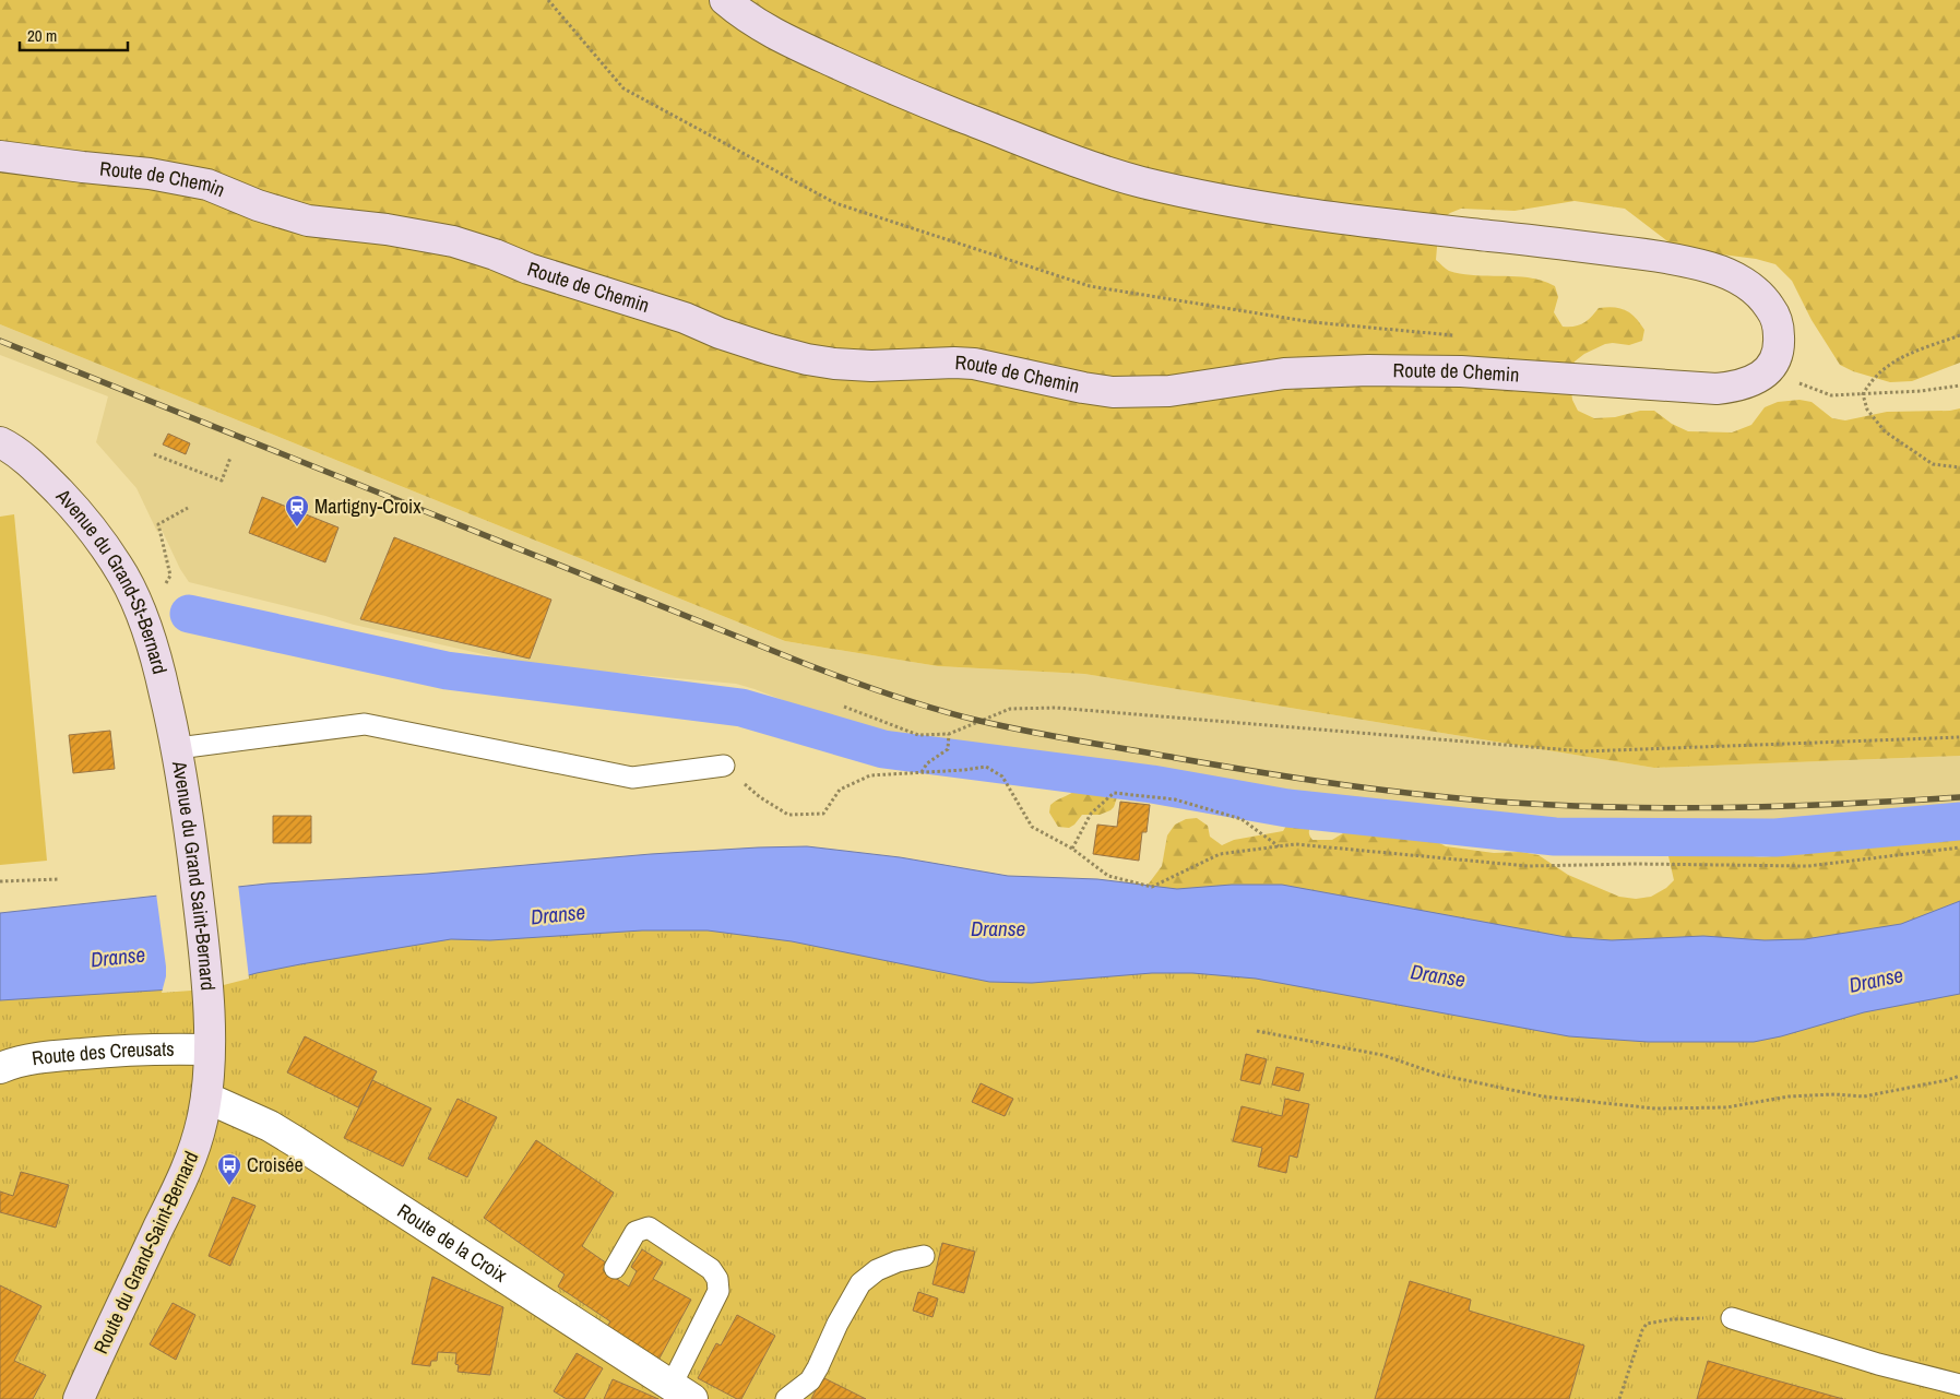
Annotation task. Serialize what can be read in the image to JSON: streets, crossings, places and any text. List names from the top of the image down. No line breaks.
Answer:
{"streets":{"street":["Route de Chemin","Avenue du Grand-St-Bernard","Avenue du Grand Saint-Bernard","Route des Creusats","Route de la Croix","Route du Grand-Saint-Bernard"]},"crossings":[["Avenue du Grand-St-Bernard","Avenue du Grand Saint-Bernard"],["Avenue du Grand Saint-Bernard","Route du Grand-Saint-Bernard"],["Route des Creusats","Route du Grand-Saint-Bernard"],["Route de la Croix","Route du Grand-Saint-Bernard"]],"water":["Dranse"],"places":{"station":["Martigny-Croix"],"bus stop":["Croisée"]},"scale_bar":"20 m"}
